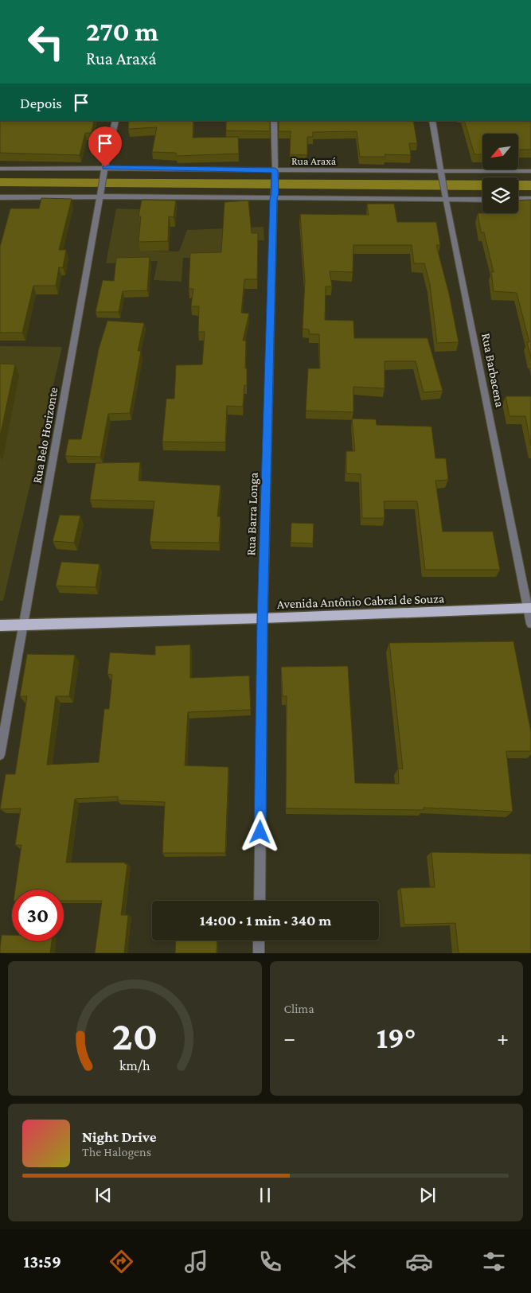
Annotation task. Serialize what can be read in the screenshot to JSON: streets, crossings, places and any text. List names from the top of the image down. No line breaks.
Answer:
{"streets":{"main road":["Avenida Antônio Cabral de Souza"],"street":["Rua Araxá","Rua Barbacena","Rua Belo Horizonte","Rua Barra Longa"]},"crossings":[["Rua Araxá","Rua Barbacena"],["Rua Araxá","Rua Belo Horizonte"],["Rua Araxá","Rua Barra Longa"],["Rua Barbacena","Avenida Antônio Cabral de Souza"],["Rua Belo Horizonte","Avenida Antônio Cabral de Souza"],["Rua Barra Longa","Avenida Antônio Cabral de Souza"]],"north":"bottom left","page":{"turn":["270 m","Rua Araxá"],"then":"Depois","limit":"30","trip":"14:00 · 1 min · 340 m","tile":"Clima","heat":["−","19°","+"],"song":["Night Drive","The Halogens"],"tabs":"13:59","gauge":["20","km/h"]}}
